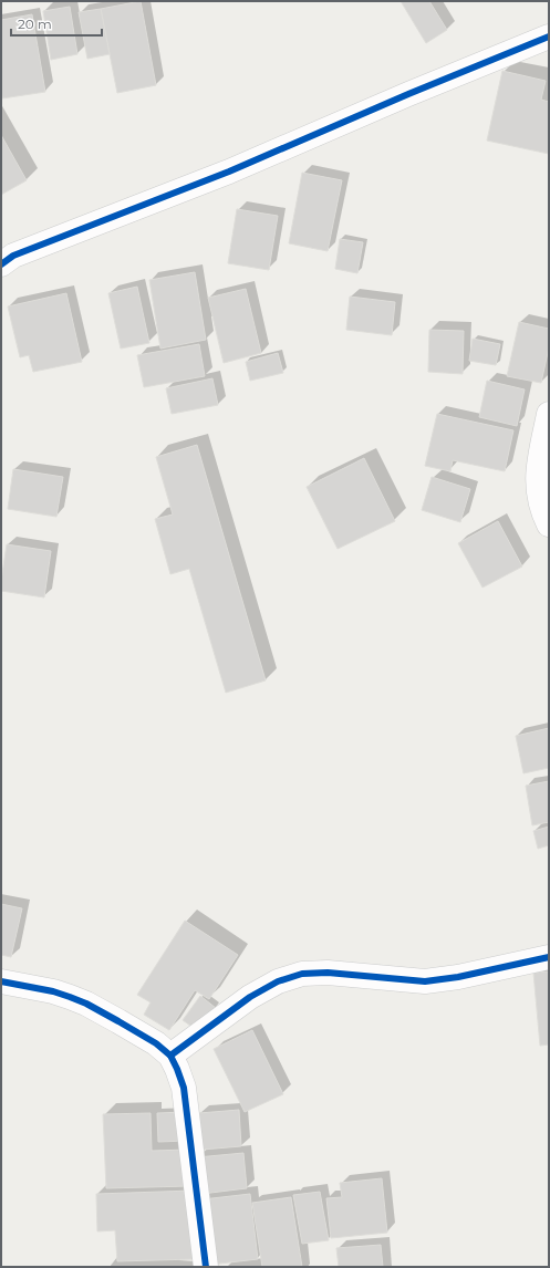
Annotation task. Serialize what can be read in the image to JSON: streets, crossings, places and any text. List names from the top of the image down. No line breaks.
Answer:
{"scale_bar":"20 m"}
